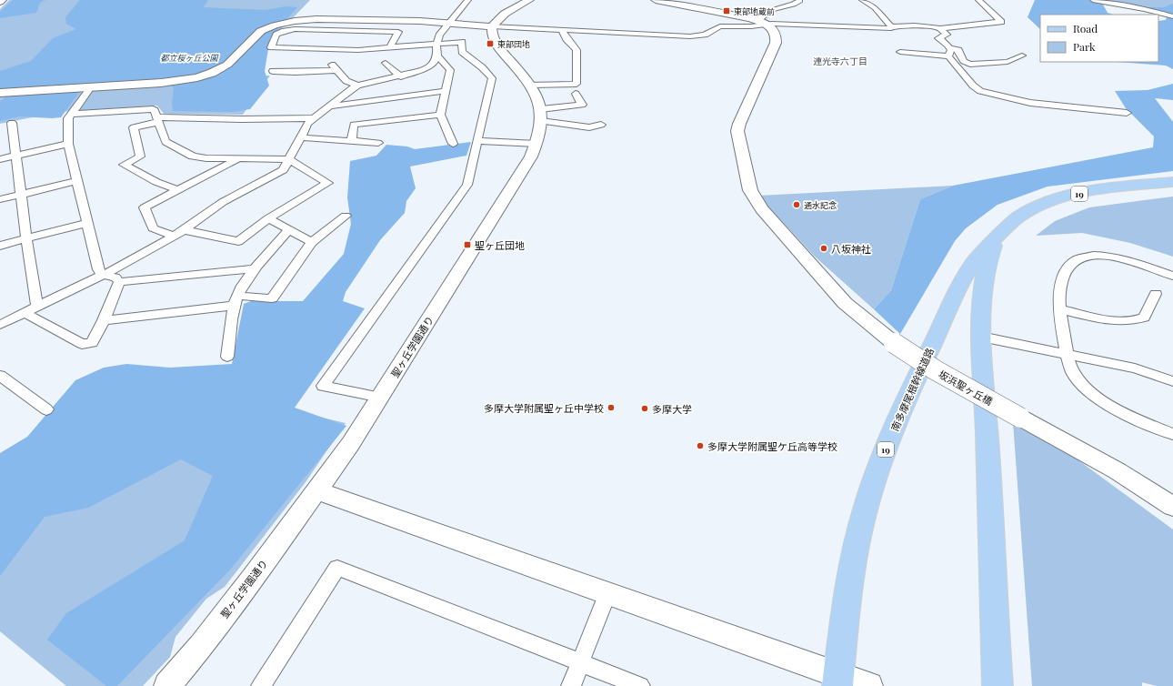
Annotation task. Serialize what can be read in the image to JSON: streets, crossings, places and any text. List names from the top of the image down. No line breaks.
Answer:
{"streets":{"main road":["19","南多摩尾根幹線道路"],"street":["聖ヶ丘学園通り","坂浜聖ヶ丘橋"]},"districts":["連光寺六丁目"],"parks":["都立桜ヶ丘公園"],"places":{"transit":["東部地蔵前","東部団地","聖ヶ丘団地"],"other":["通水記念","八坂神社","多摩大学附属聖ヶ丘中学校","多摩大学","多摩大学附属聖ケ丘高等学校"]},"legend":["Road","Park"]}
